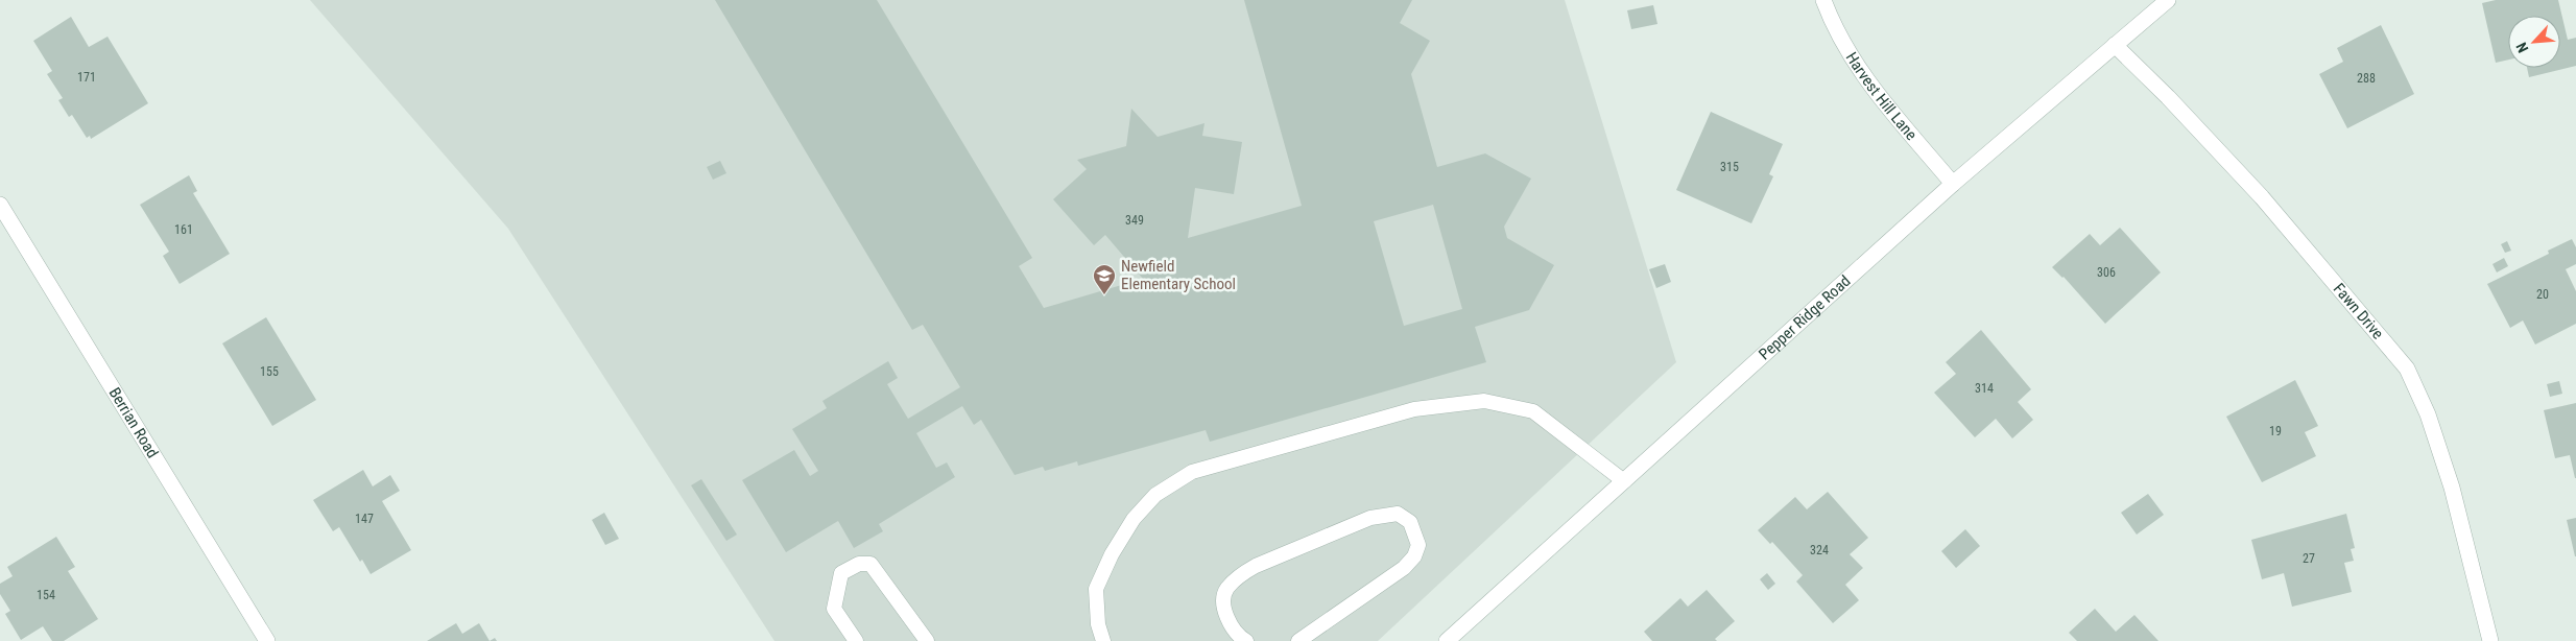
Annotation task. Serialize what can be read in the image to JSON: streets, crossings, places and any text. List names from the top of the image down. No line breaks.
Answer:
{"streets":{"street":["Harvest Hill Lane","Fawn Drive","Pepper Ridge Road","Berrian Road"]},"crossings":[["Harvest Hill Lane","Pepper Ridge Road"],["Fawn Drive","Pepper Ridge Road"]],"places":{"school or university":["Newfield Elementary School"]},"house_numbers":["171","288","315","349","161","306","20","155","314","19","147","324","27","154"],"north":"bottom left"}
